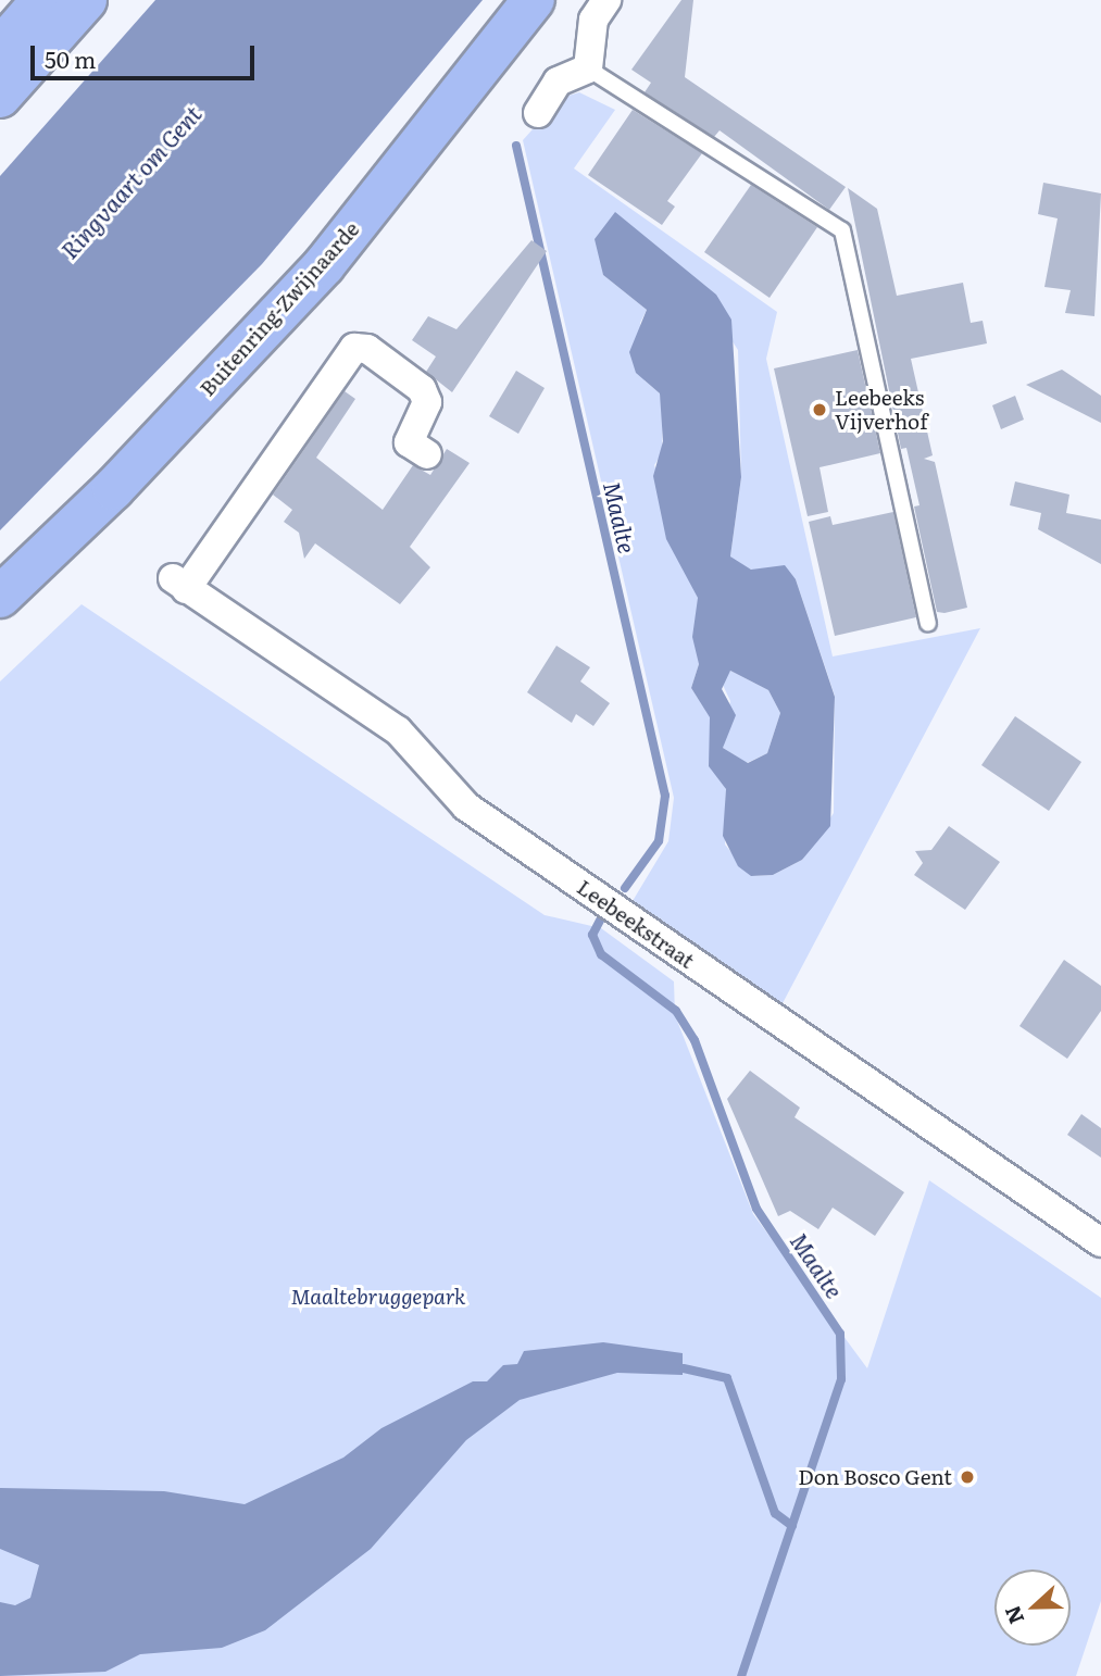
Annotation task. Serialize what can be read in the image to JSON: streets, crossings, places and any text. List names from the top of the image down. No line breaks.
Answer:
{"streets":{"highway":["Buitenring-Zwijnaarde"],"street":["Leebeekstraat"]},"water":["Ringvaart om Gent","Maalte"],"parks":["Maaltebruggepark"],"places":["Leebeeks Vijverhof","Don Bosco Gent"],"scale_bar":"50 m","north":"left"}
